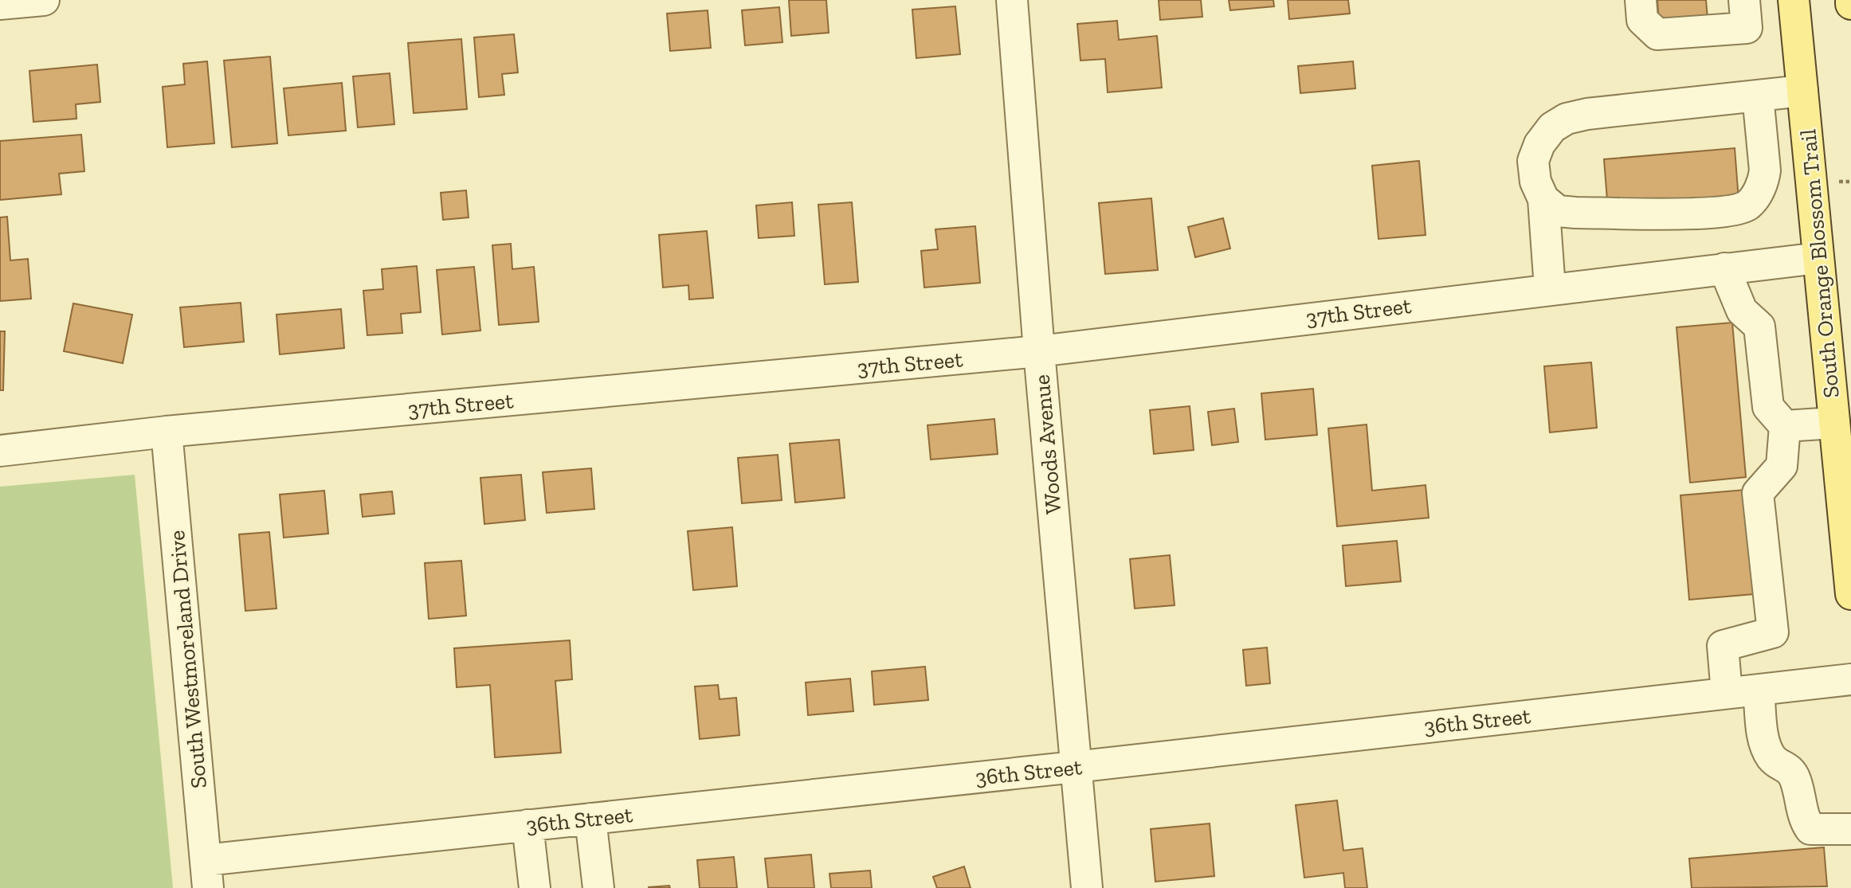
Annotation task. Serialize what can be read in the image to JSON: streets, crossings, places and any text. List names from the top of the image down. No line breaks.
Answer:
{"streets":{"main road":["South Orange Blossom Trail"],"street":["37th Street","Woods Avenue","South Westmoreland Drive","36th Street"]},"crossings":[["South Orange Blossom Trail","37th Street"],["37th Street","Woods Avenue"],["37th Street","South Westmoreland Drive"],["Woods Avenue","36th Street"],["South Westmoreland Drive","36th Street"]]}
